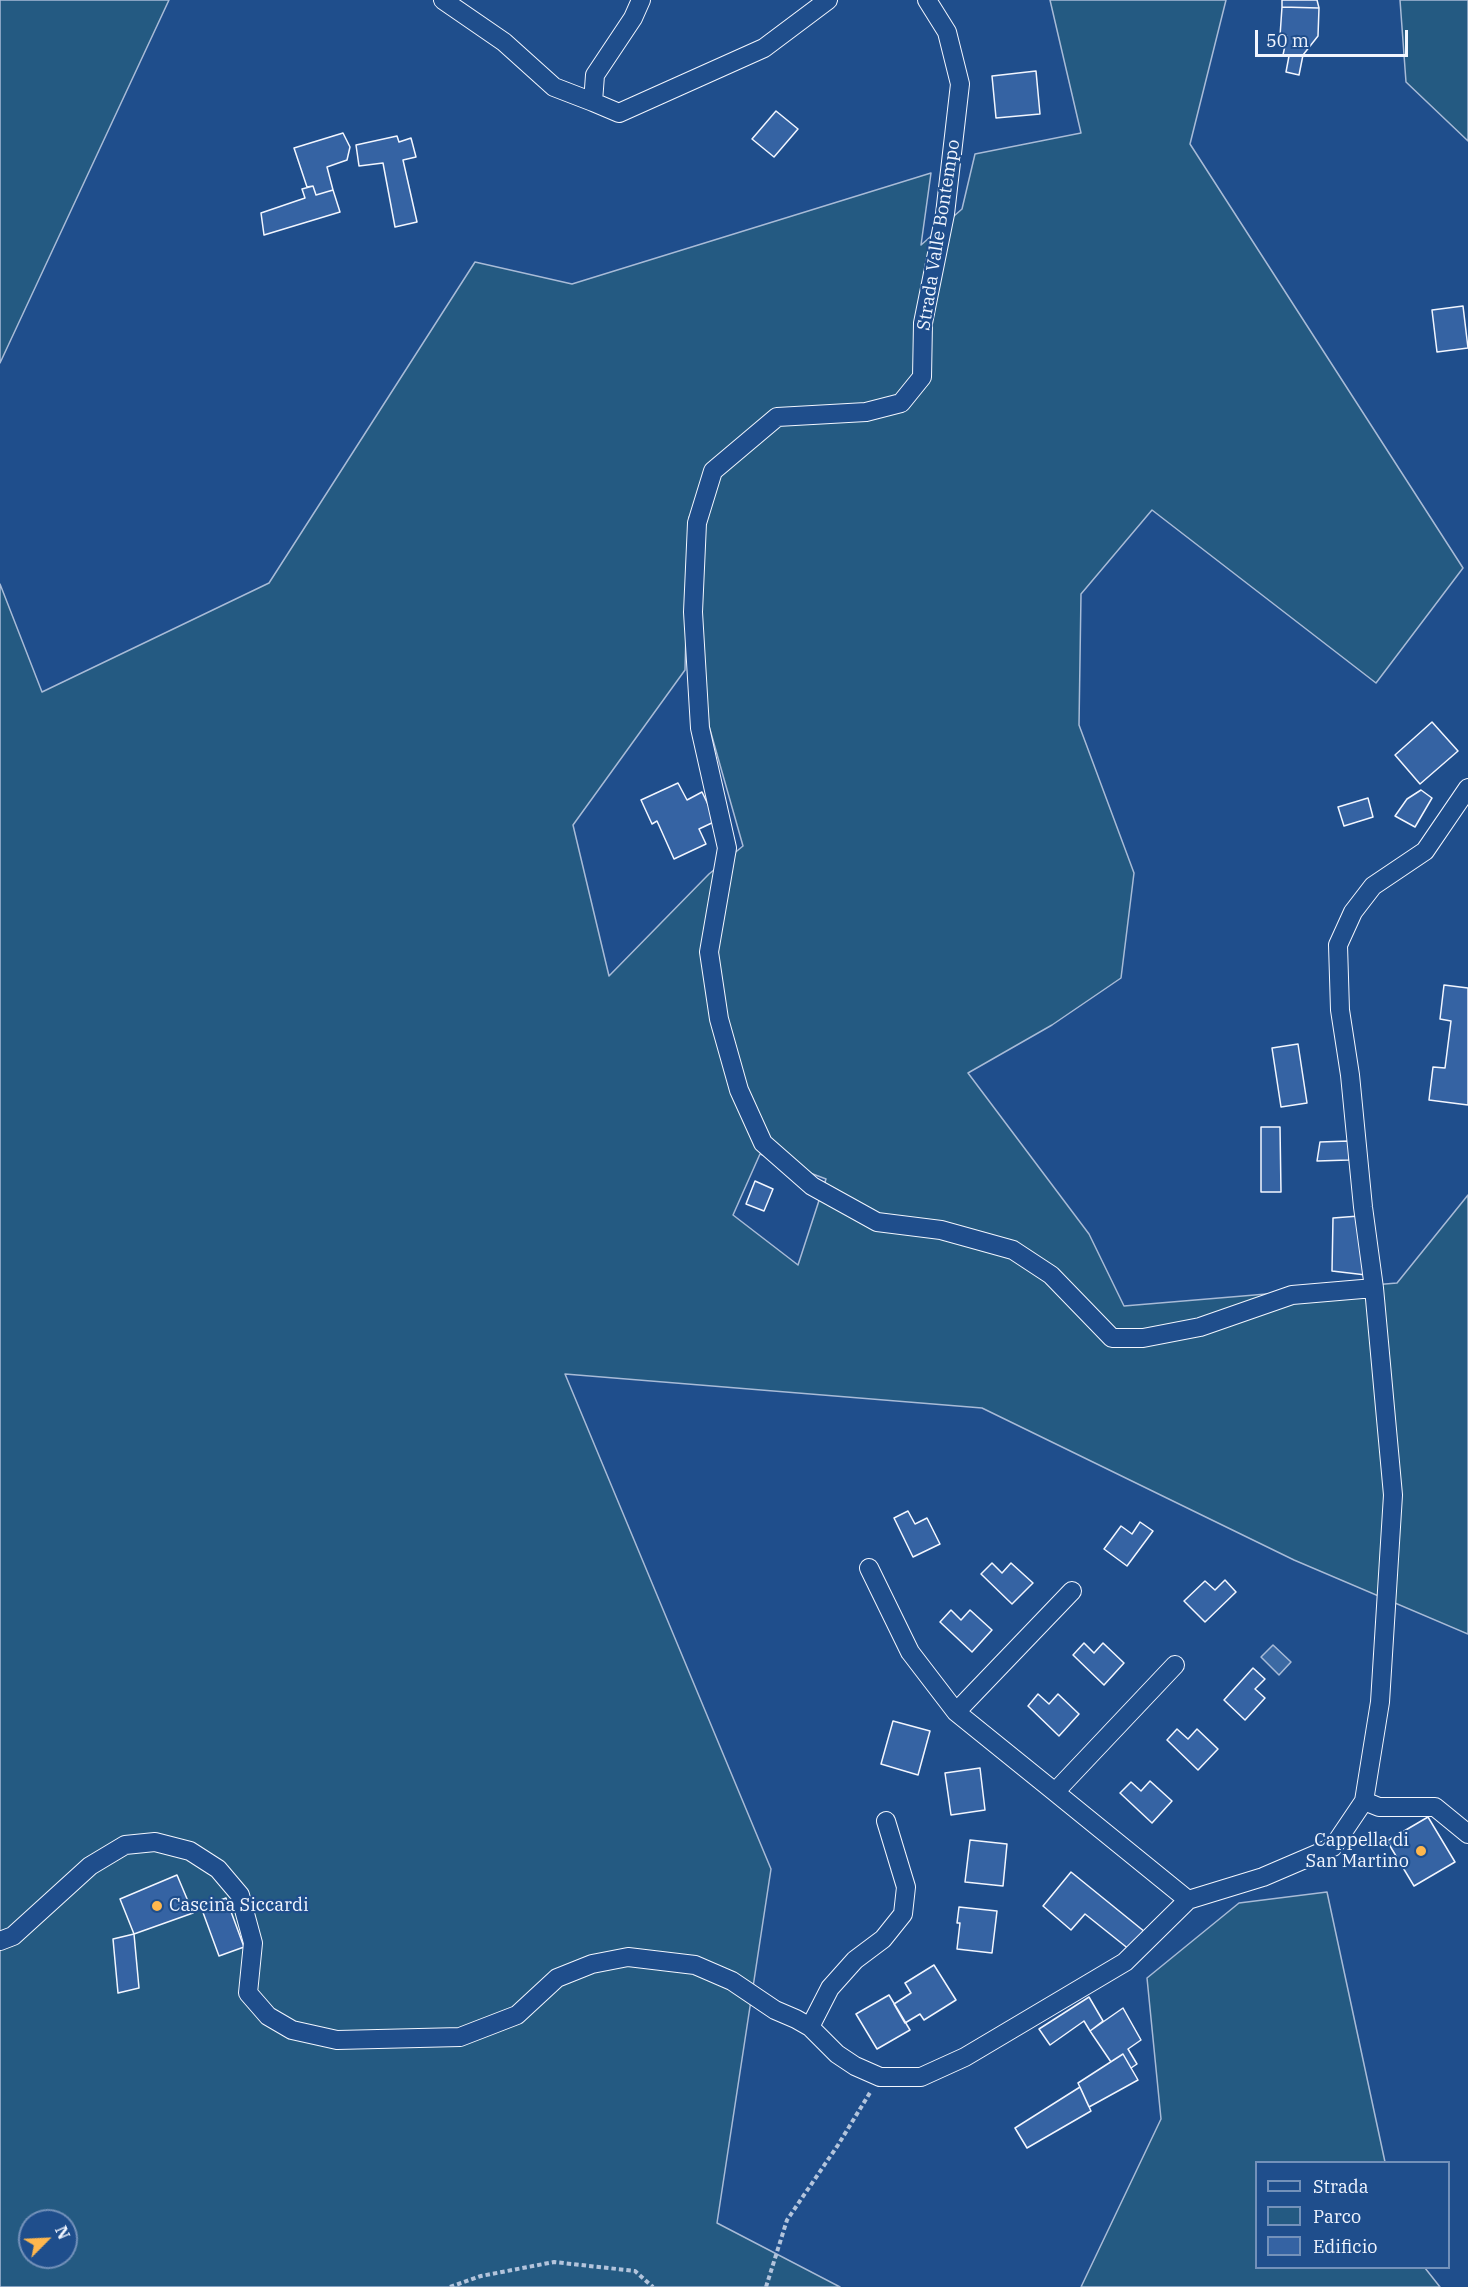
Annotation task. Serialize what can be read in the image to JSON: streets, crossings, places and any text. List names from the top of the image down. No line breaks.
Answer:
{"streets":{"street":["Strada Valle Bontempo"]},"places":["Cappella di San Martino","Cascina Siccardi"],"legend":["Strada","Parco","Edificio"],"scale_bar":"50 m","north":"top right"}
